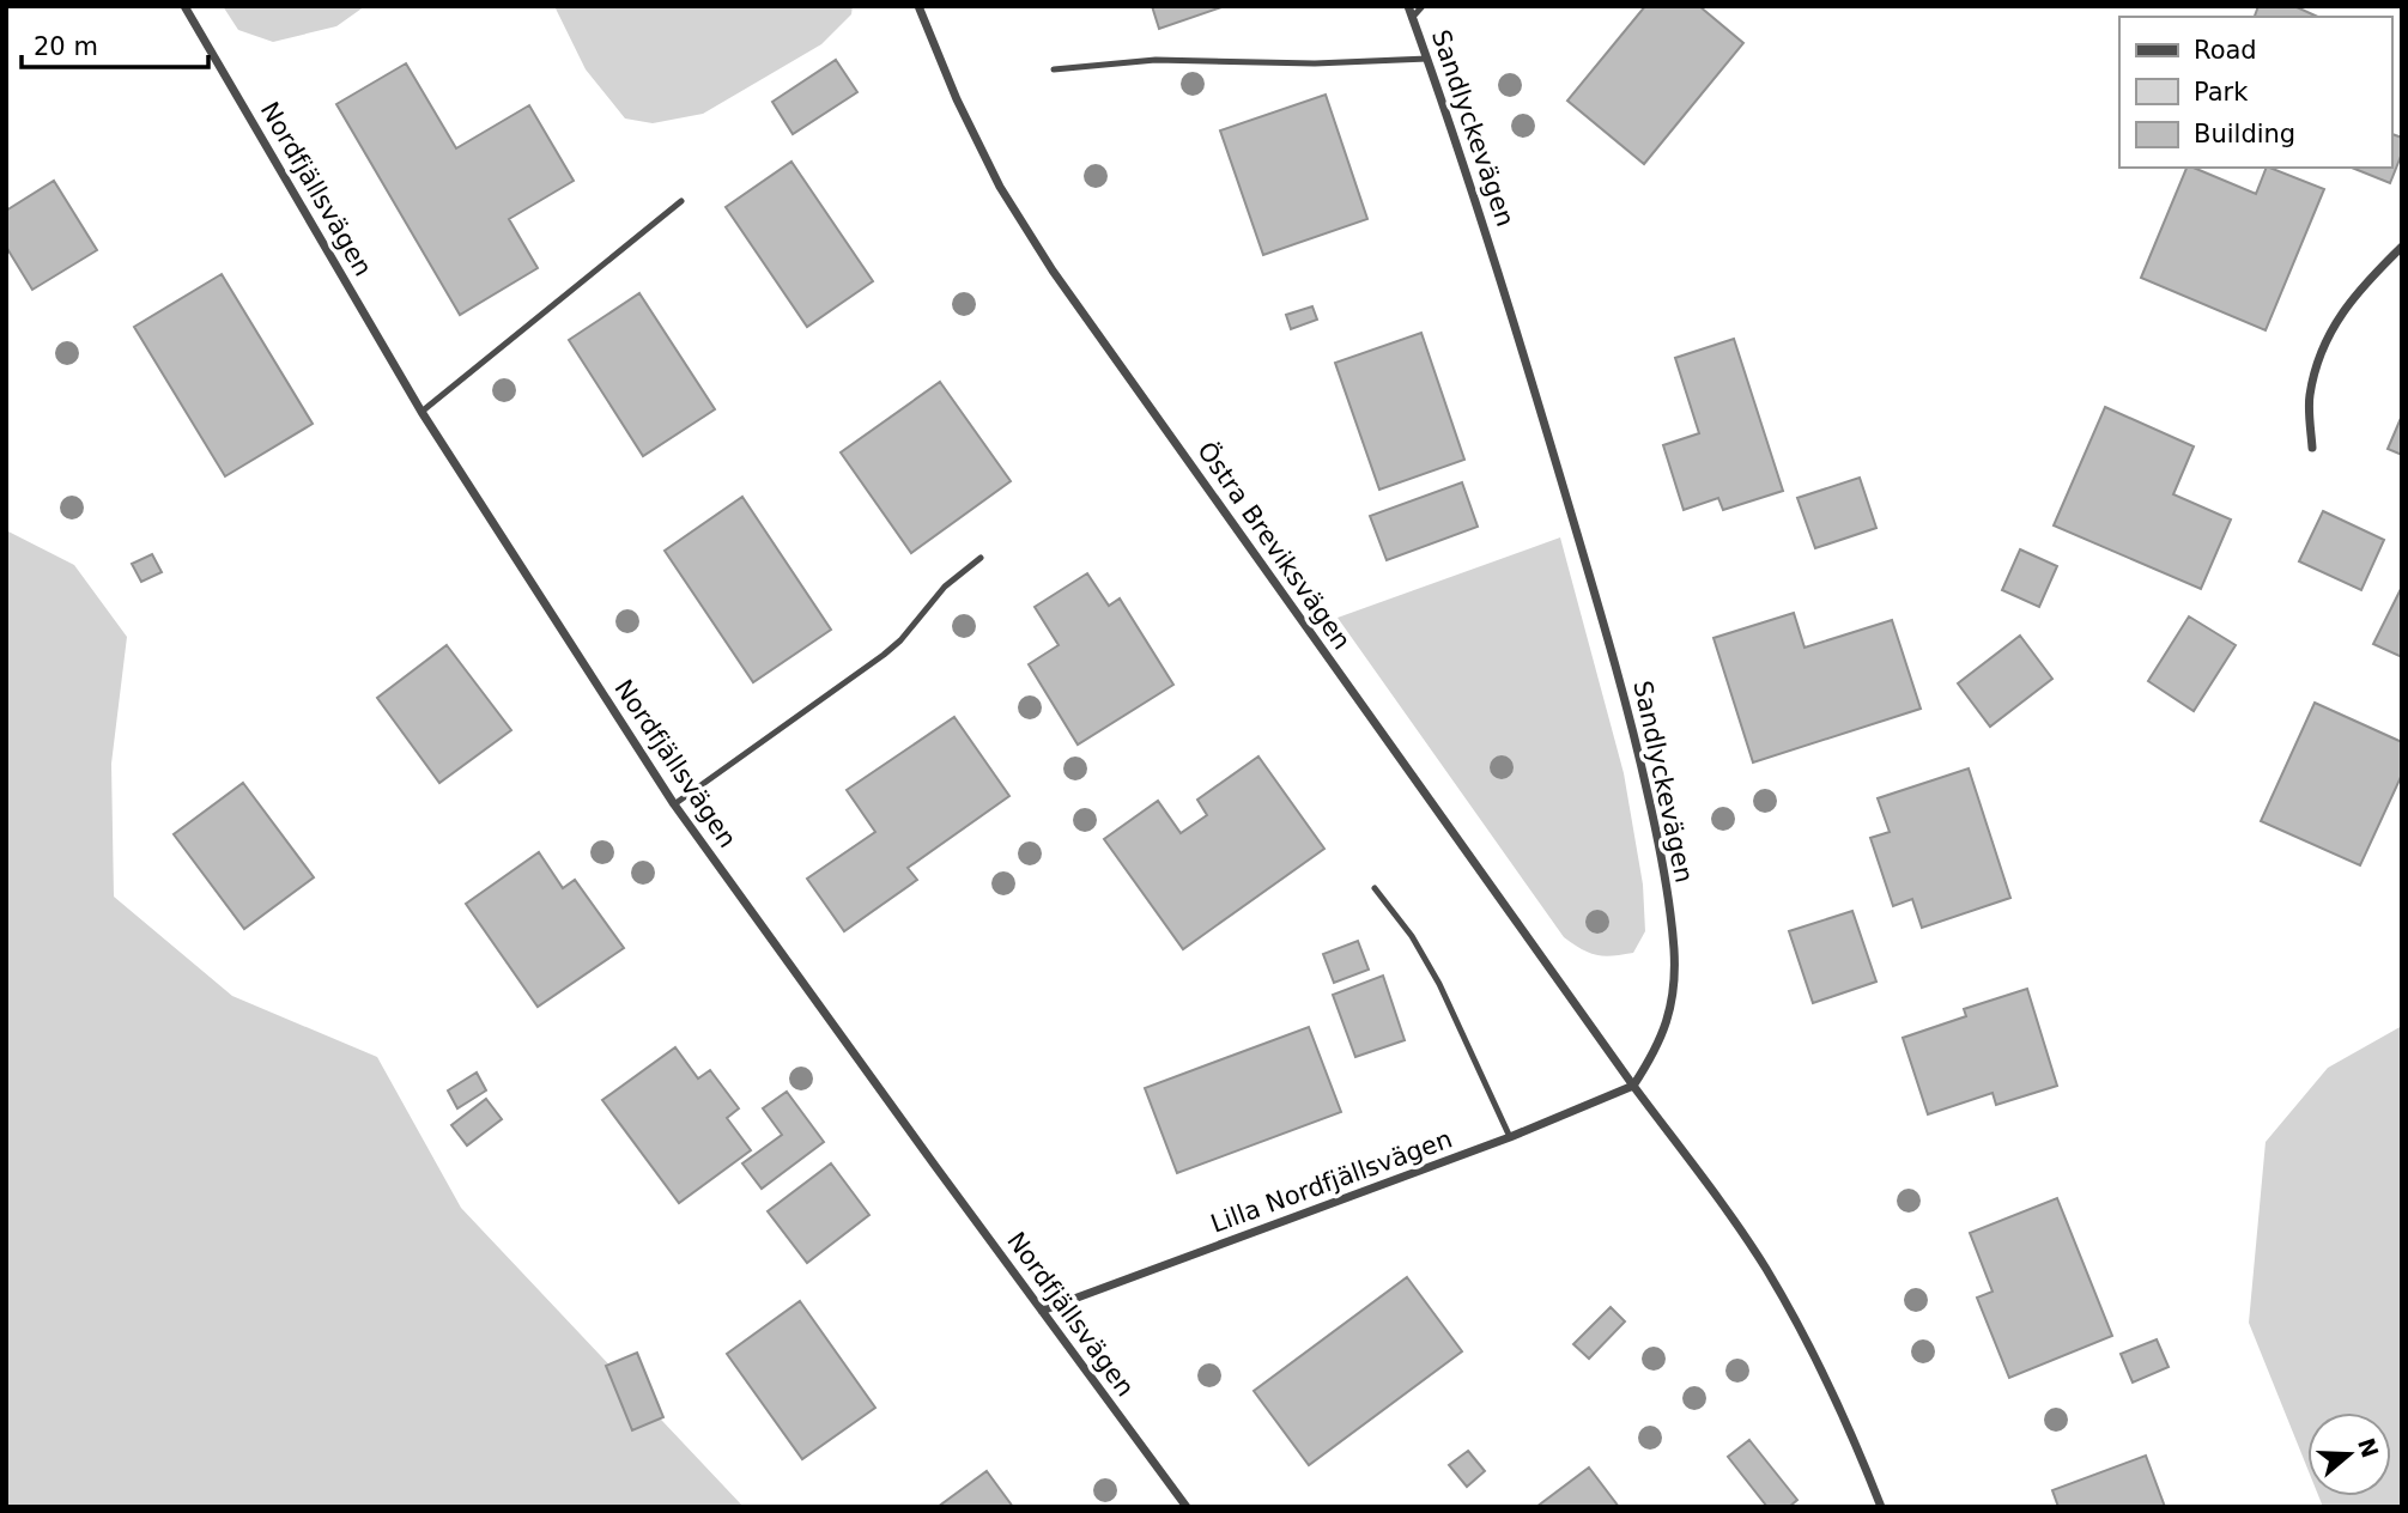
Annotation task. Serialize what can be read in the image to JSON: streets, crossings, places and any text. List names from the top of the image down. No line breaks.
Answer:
{"streets":{"street":["Sandlyckevägen","Nordfjällsvägen","Östra Breviksvägen","Lilla Nordfjällsvägen"]},"crossings":[["Sandlyckevägen","Östra Breviksvägen"],["Sandlyckevägen","Lilla Nordfjällsvägen"],["Nordfjällsvägen","Lilla Nordfjällsvägen"],["Östra Breviksvägen","Lilla Nordfjällsvägen"]],"legend":["Road","Park","Building"],"scale_bar":"20 m","north":"right"}
